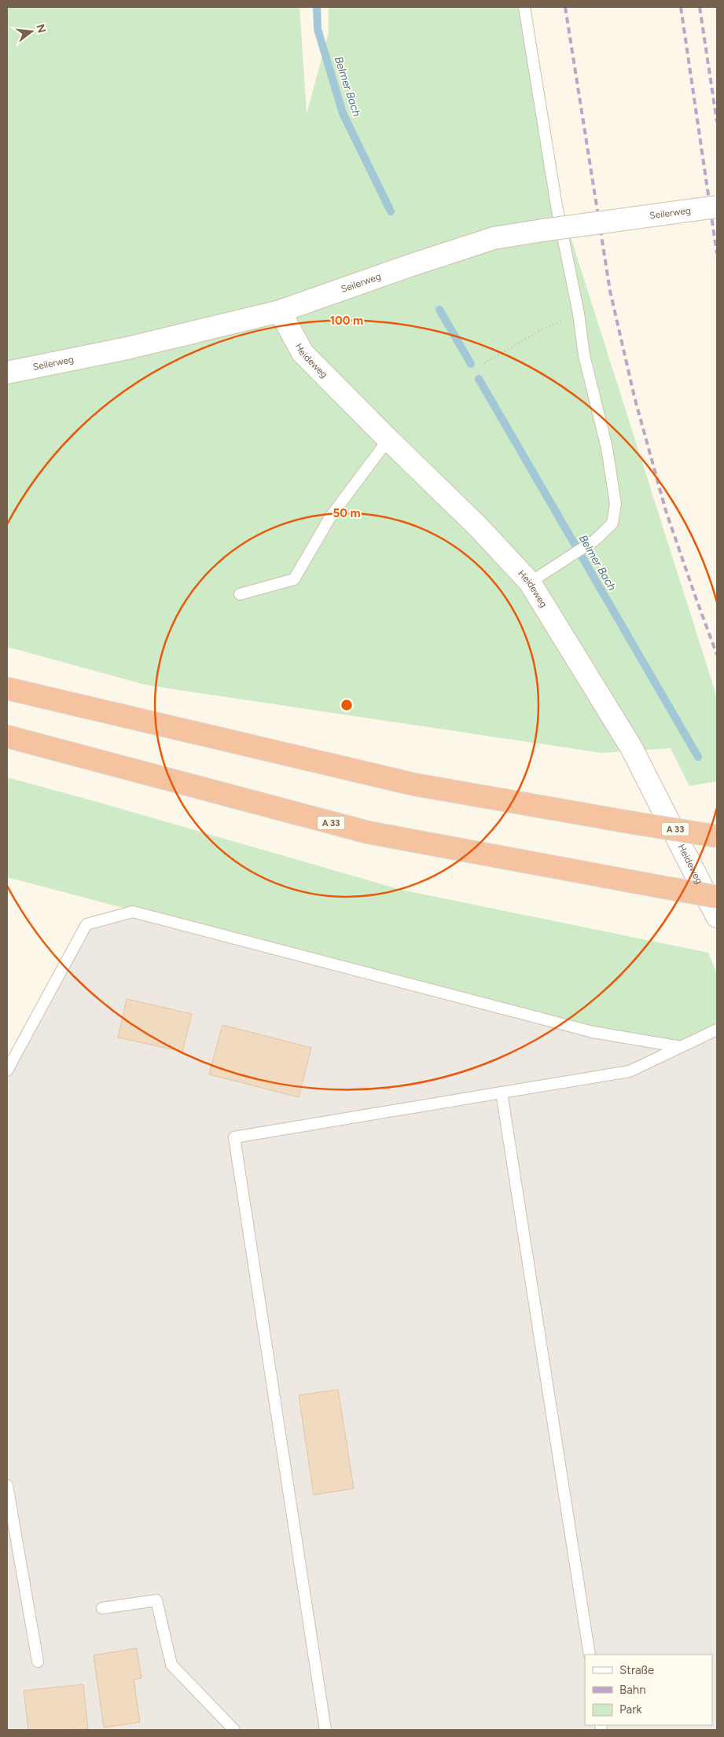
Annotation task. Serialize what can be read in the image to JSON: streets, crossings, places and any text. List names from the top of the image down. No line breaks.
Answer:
{"streets":{"highway":["A 33"],"street":["Seilerweg","Heideweg"]},"crossings":[["Seilerweg","Heideweg"]],"water":["Belmer Bach"],"legend":["Straße","Bahn","Park"],"north":"right","rings":["100 m","50 m"]}
